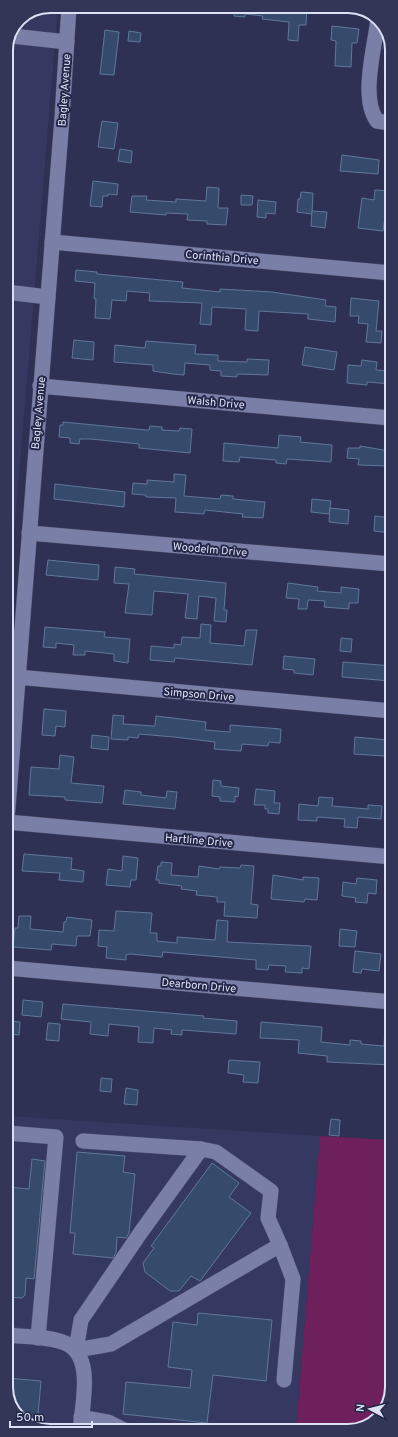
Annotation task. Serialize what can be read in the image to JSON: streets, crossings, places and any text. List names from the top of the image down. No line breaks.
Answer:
{"streets":{"street":["Bagley Avenue","Corinthia Drive","Walsh Drive","Woodelm Drive","Simpson Drive","Hartline Drive","Dearborn Drive"]},"crossings":[["Bagley Avenue","Corinthia Drive"],["Bagley Avenue","Walsh Drive"],["Bagley Avenue","Woodelm Drive"]],"scale_bar":"50 m","north":"left"}
